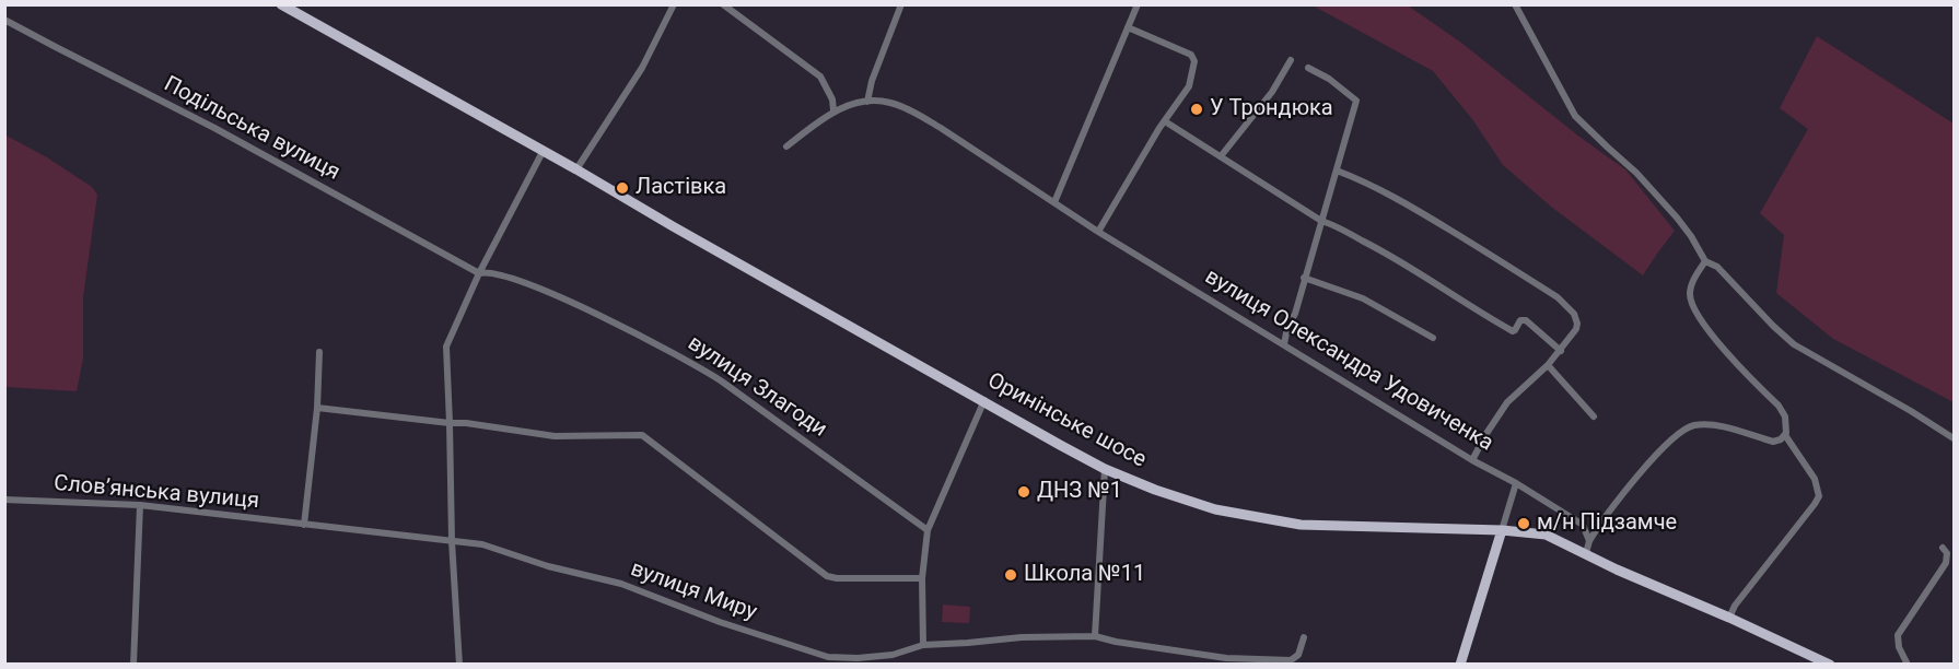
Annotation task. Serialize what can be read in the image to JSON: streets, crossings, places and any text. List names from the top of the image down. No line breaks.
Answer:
{"streets":{"main road":["Оринінське шосе"],"street":["Подільська вулиця","вулиця Олександра Удовиченка","вулиця Злагоди","Словʼянська вулиця","вулиця Миру"]},"crossings":[["Подільська вулиця","вулиця Злагоди"],["Словʼянська вулиця","вулиця Миру"]],"places":["У Трондюка","Ластівка","ДНЗ №1","м/н Підзамче","Школа №11"]}
